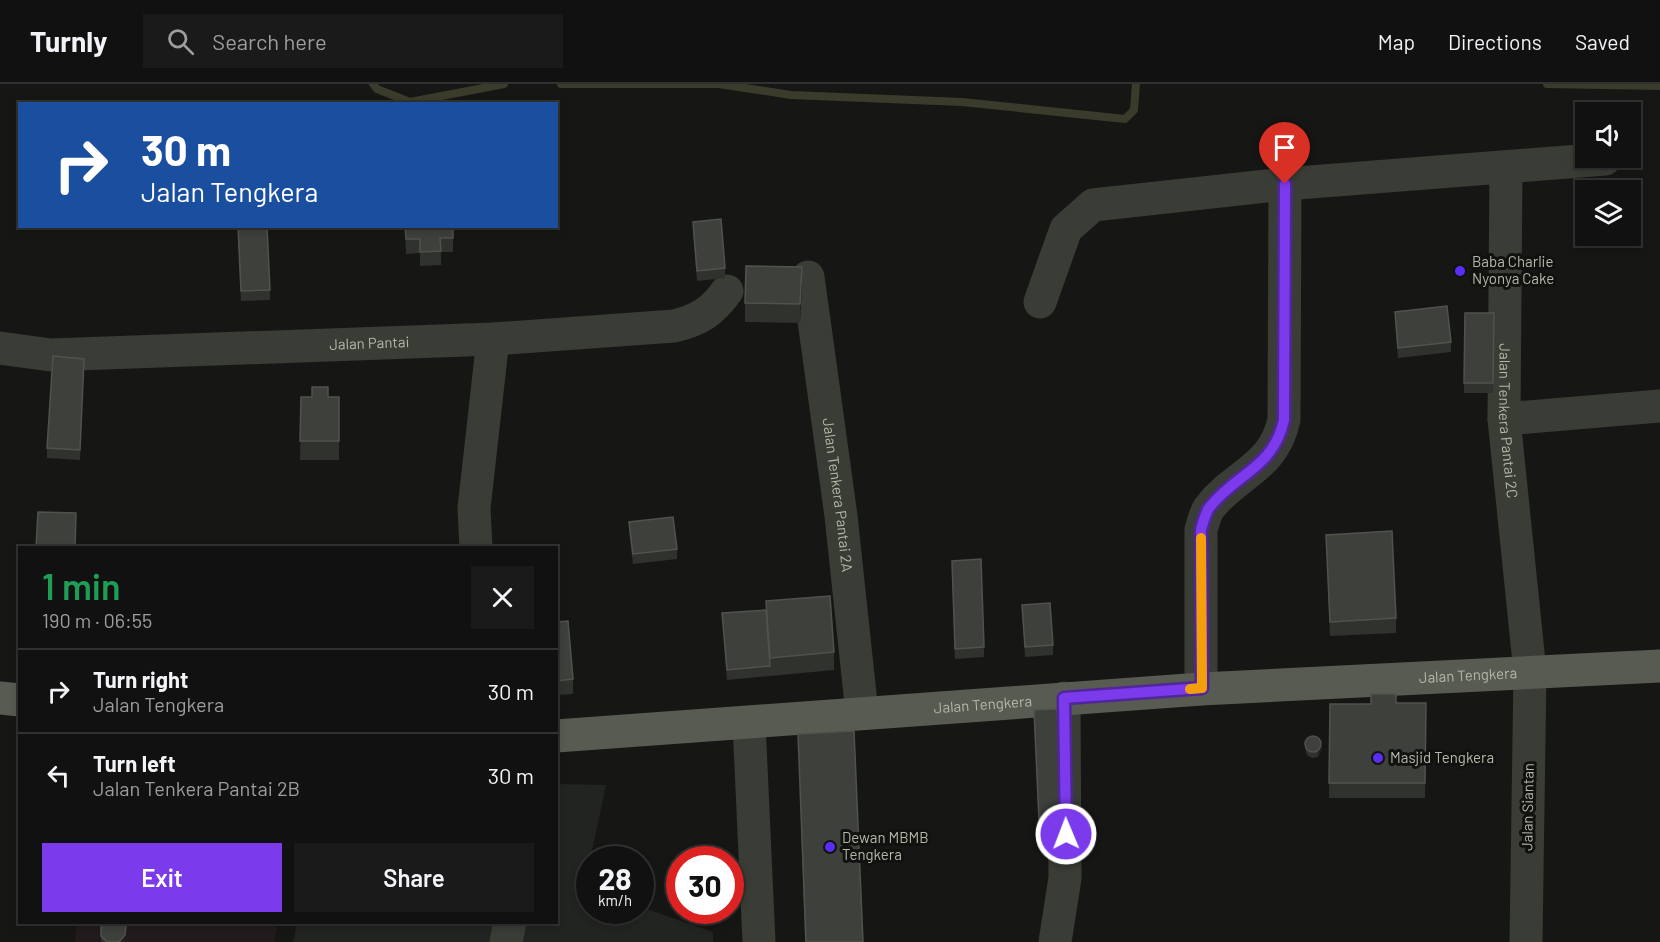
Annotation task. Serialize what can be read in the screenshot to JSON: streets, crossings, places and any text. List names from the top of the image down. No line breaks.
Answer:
{"streets":{"main road":["Jalan Tengkera"],"street":["Jalan Pantai","Jalan Tenkera Pantai 2C","Jalan Tenkera Pantai 2A","Jalan Siantan"]},"crossings":[["Jalan Tenkera Pantai 2C","Jalan Tengkera"],["Jalan Tenkera Pantai 2C","Jalan Siantan"],["Jalan Tenkera Pantai 2A","Jalan Tengkera"],["Jalan Tengkera","Jalan Siantan"]],"places":["Baba Charlie Nyonya Cake","Masjid Tengkera","Dewan MBMB Tengkera"],"page":{"header":"Turnly","search":"Search here","nav":["Map","Directions","Saved"],"turn":["30 m","Jalan Tengkera"],"heading":["1 min","190 m · 06:55"],"list":[{"name":"Turn right","note":"Jalan Tengkera","value":"30 m"},{"name":"Turn left","note":"Jalan Tenkera Pantai 2B","value":"30 m"}],"buttons":["Exit","Share"],"speed":"28 km/h","limit":"30"}}
